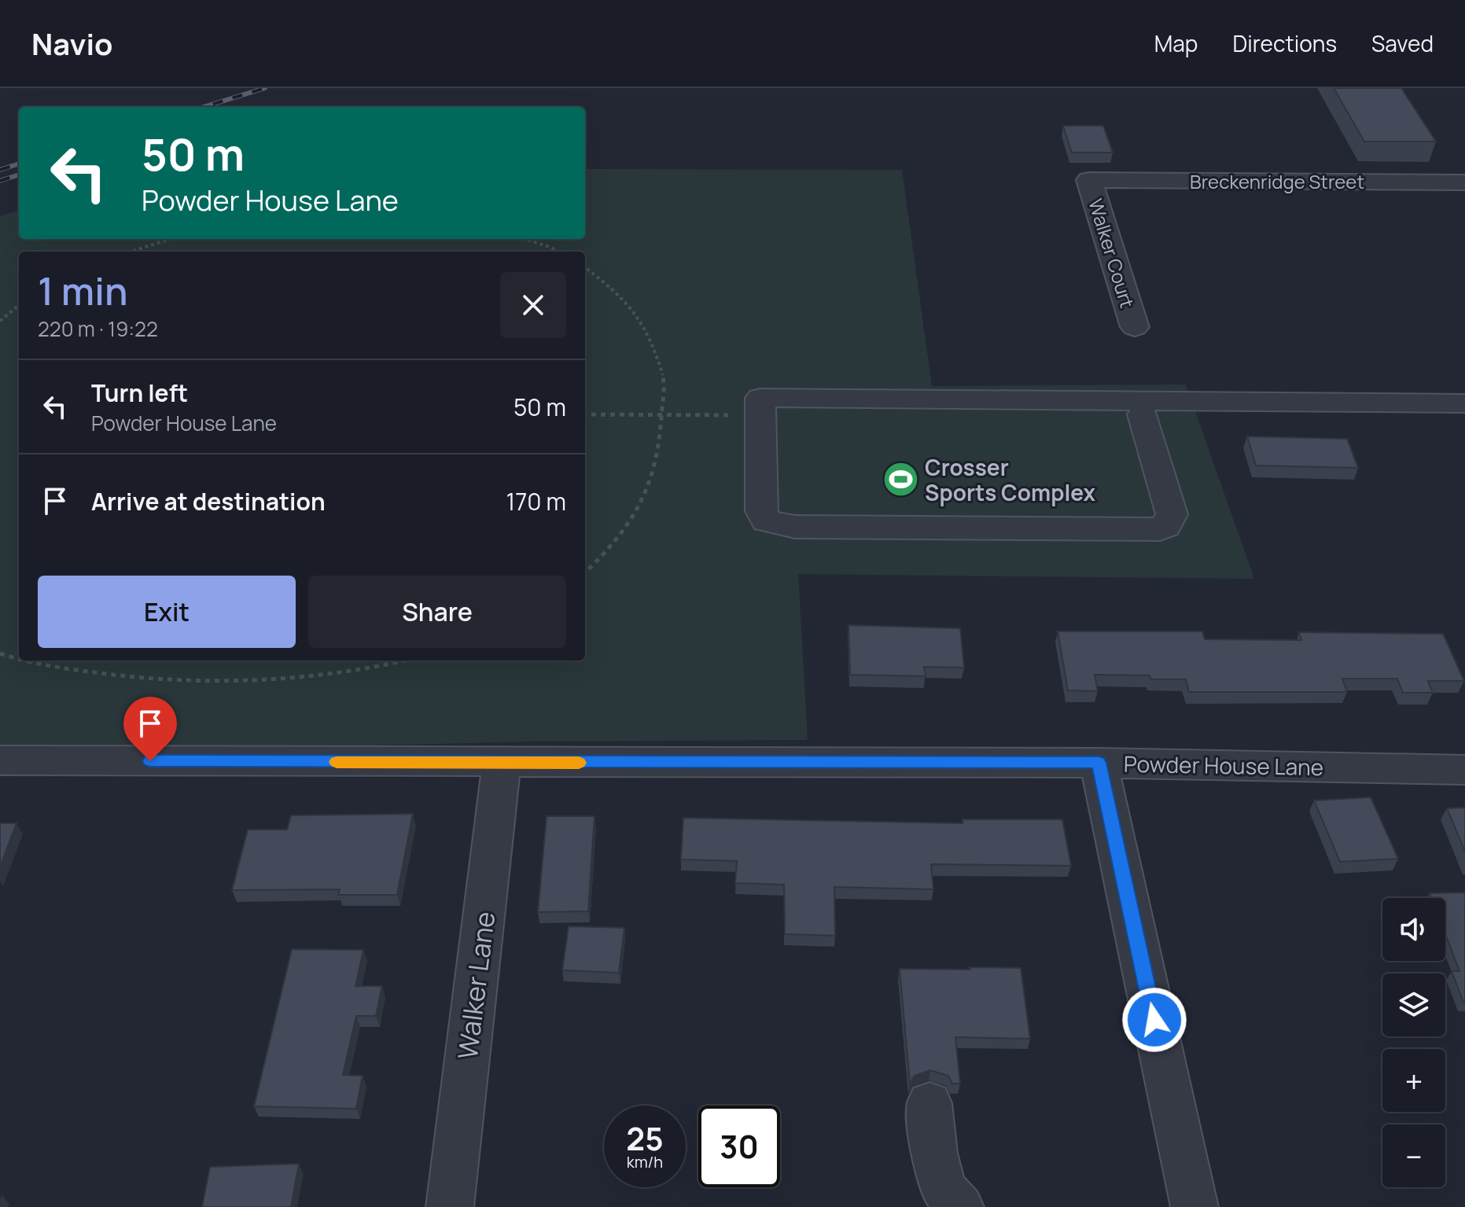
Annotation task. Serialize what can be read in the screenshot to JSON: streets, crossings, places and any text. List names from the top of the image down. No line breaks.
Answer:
{"streets":{"street":["Breckenridge Street","Walker Court","Powder House Lane","Walker Lane"]},"crossings":[["Breckenridge Street","Walker Court"],["Powder House Lane","Walker Lane"]],"places":{"sports":["Crosser Sports Complex"]},"page":{"header":"Navio","nav":["Map","Directions","Saved"],"turn":["50 m","Powder House Lane"],"heading":["1 min","220 m · 19:22"],"list":[{"name":"Turn left","note":"Powder House Lane","value":"50 m"},{"name":"Arrive at destination","value":"170 m"}],"buttons":["Exit","Share"],"map_buttons":["+","−"],"speed":"25 km/h","limit":"30"}}
